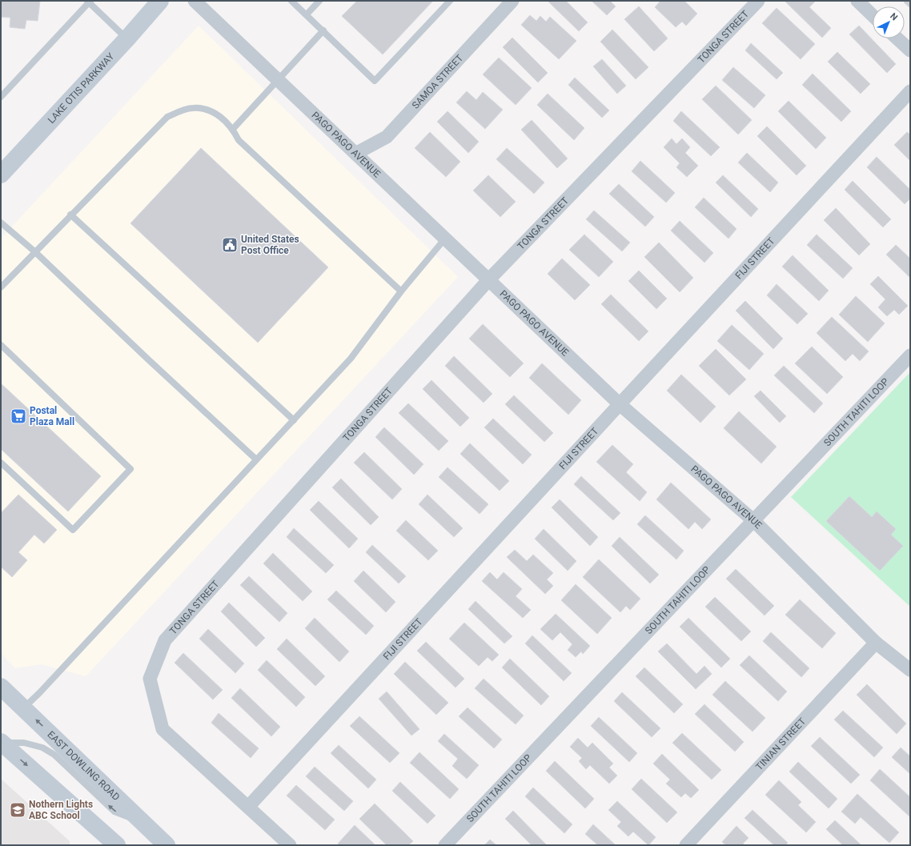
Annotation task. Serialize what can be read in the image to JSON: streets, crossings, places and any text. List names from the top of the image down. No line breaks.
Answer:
{"streets":{"main road":["LAKE OTIS PARKWAY","EAST DOWLING ROAD"],"street":["TONGA STREET","SAMOA STREET","PAGO PAGO AVENUE","FIJI STREET","SOUTH TAHITI LOOP","TINIAN STREET"]},"crossings":[["TONGA STREET","PAGO PAGO AVENUE"],["TONGA STREET","FIJI STREET"],["SAMOA STREET","PAGO PAGO AVENUE"],["PAGO PAGO AVENUE","FIJI STREET"],["PAGO PAGO AVENUE","SOUTH TAHITI LOOP"],["PAGO PAGO AVENUE","TINIAN STREET"]],"places":{"public building":["United States Post Office"],"supermarket":["Postal Plaza Mall"],"school or university":["Nothern Lights ABC School"]},"north":"top right"}
